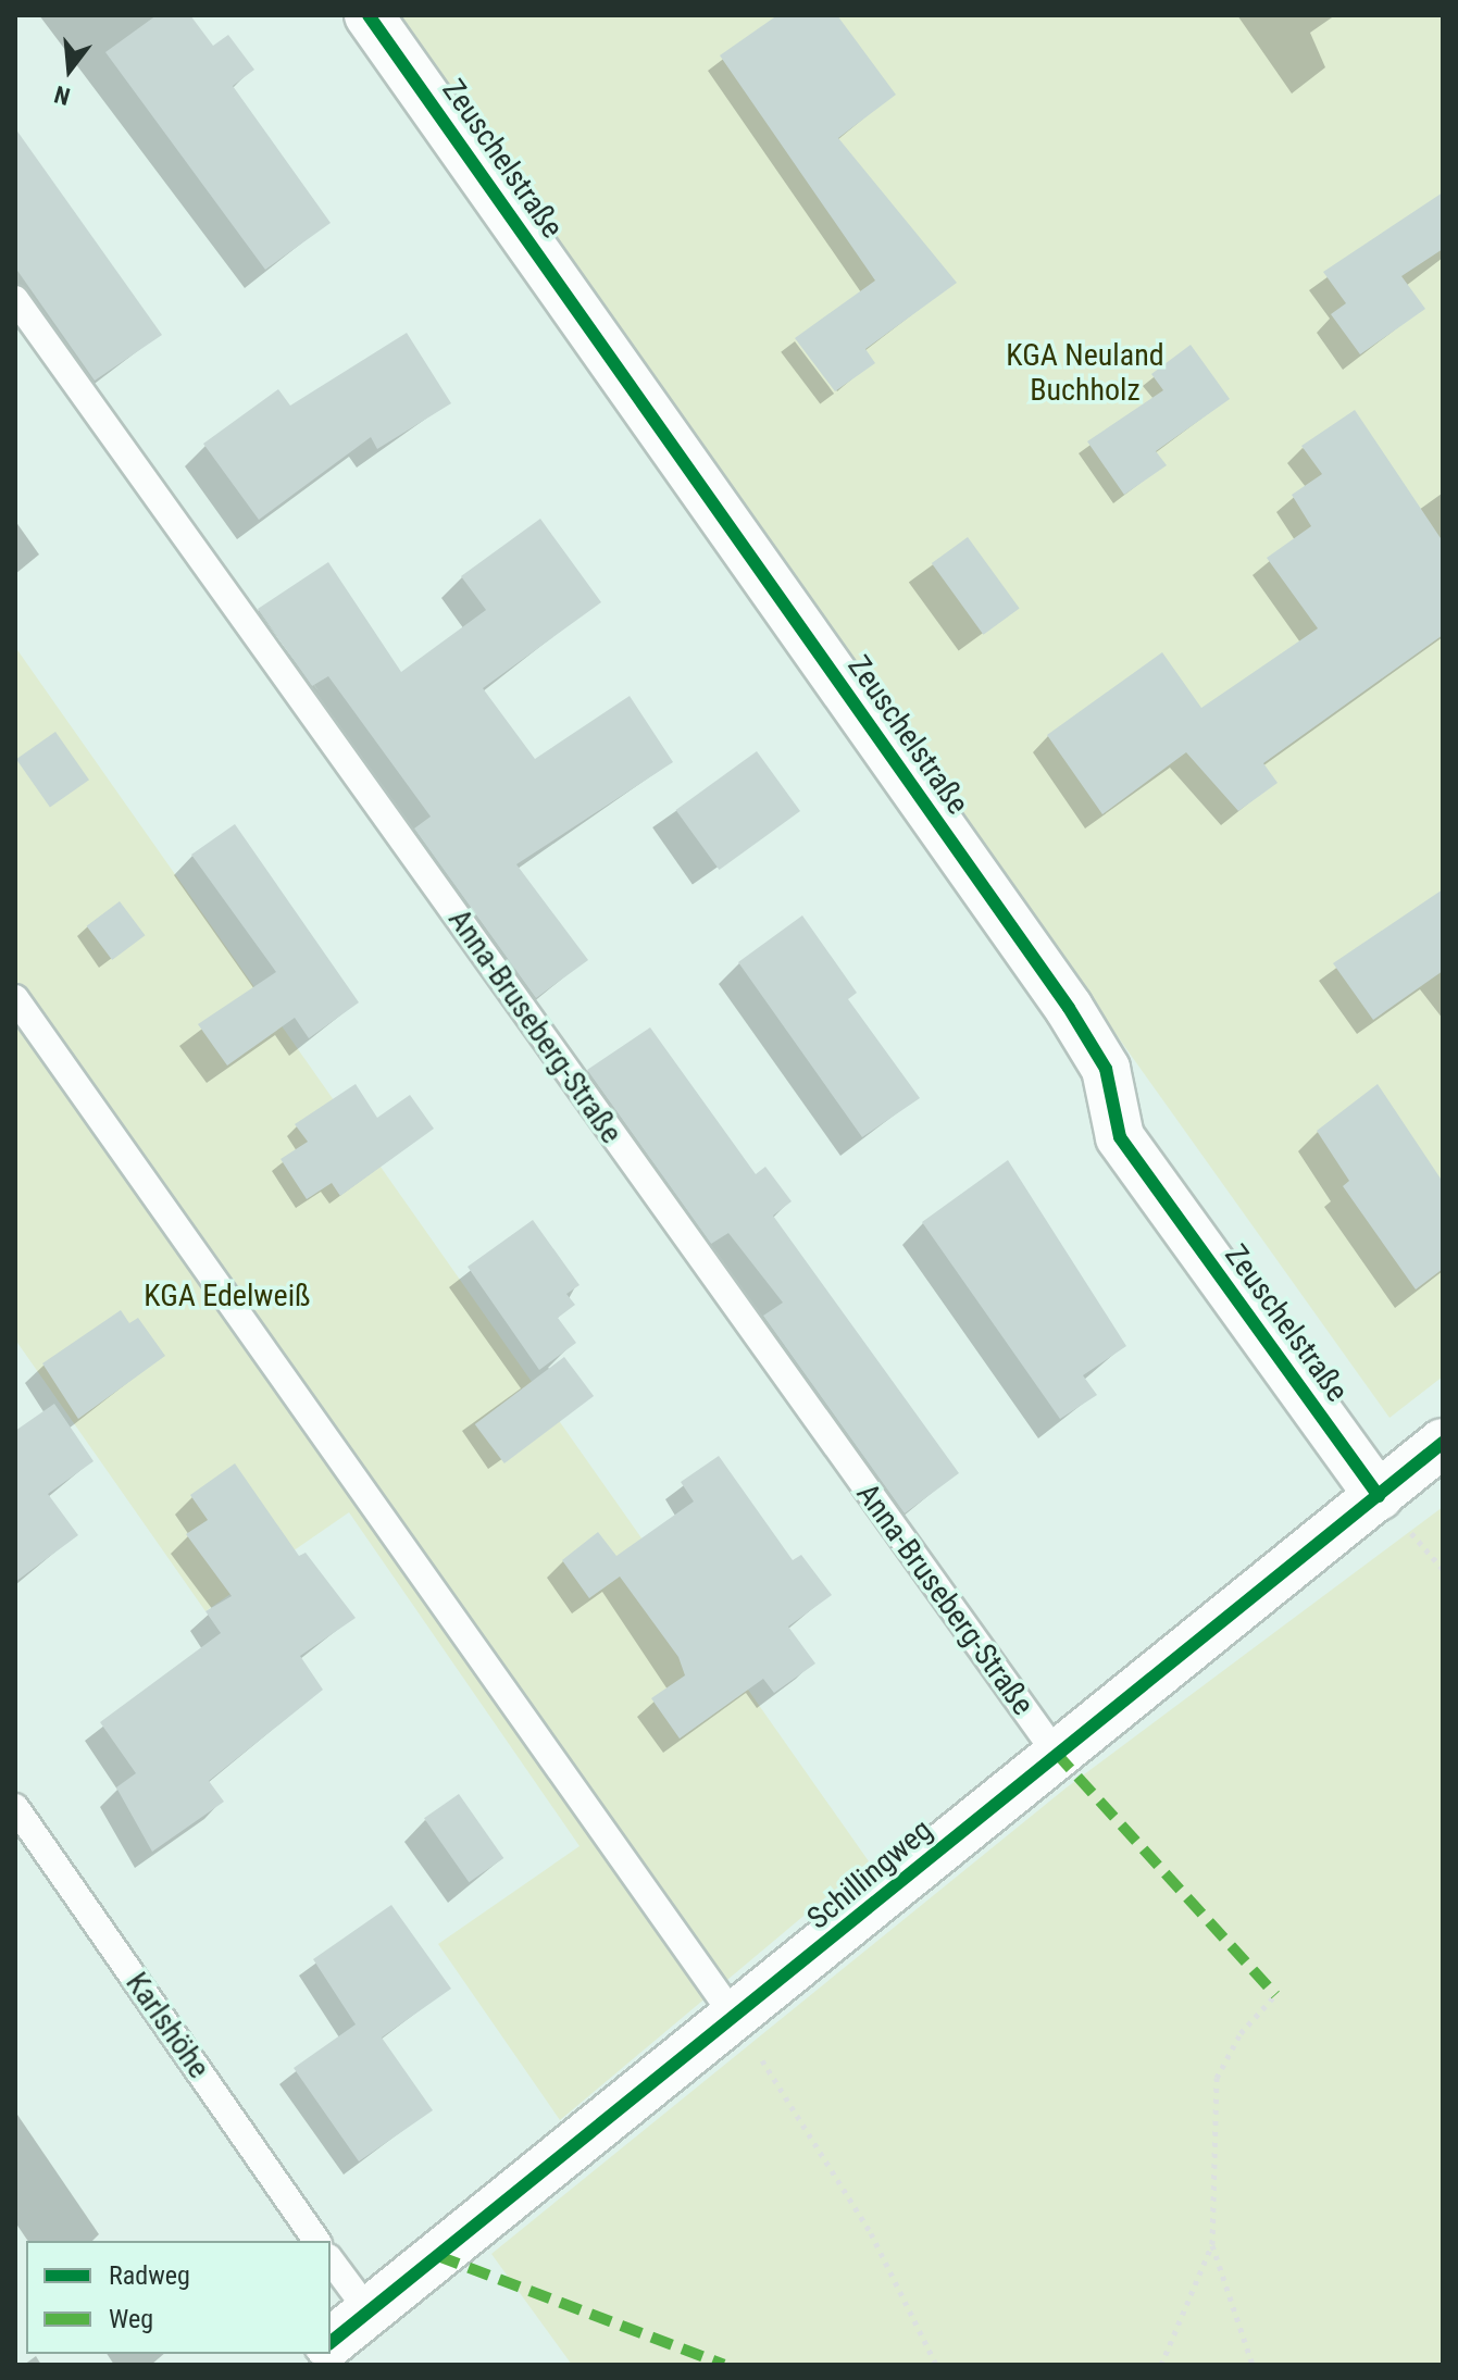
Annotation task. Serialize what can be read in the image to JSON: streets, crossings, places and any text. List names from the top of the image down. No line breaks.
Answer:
{"streets":{"street":["Zeuschelstraße","Schillingweg"],"lane":["Anna-Bruseberg-Straße","Karlshöhe"]},"crossings":[["Zeuschelstraße","Schillingweg"],["Anna-Bruseberg-Straße","Schillingweg"]],"parks":["KGA Neuland Buchholz","KGA Edelweiß"],"legend":["Radweg","Weg"],"north":"bottom"}
